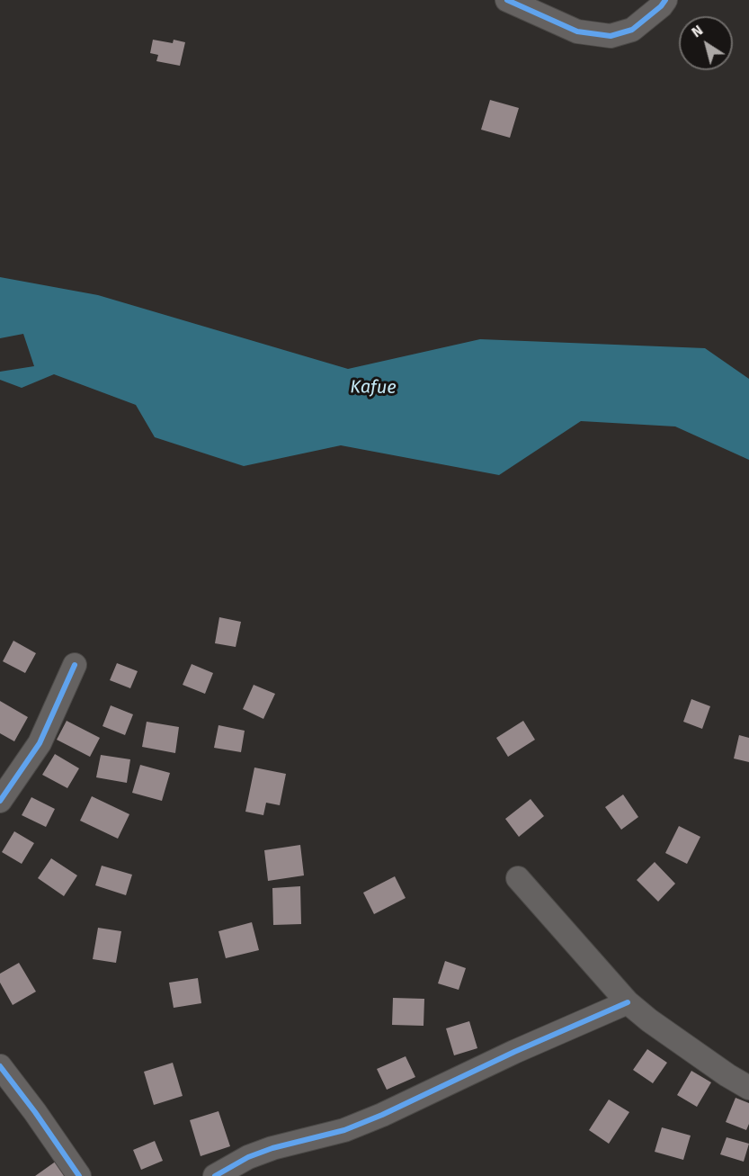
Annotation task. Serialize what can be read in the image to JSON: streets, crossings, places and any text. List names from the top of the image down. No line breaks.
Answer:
{"water":["Kafue"],"north":"top left"}
